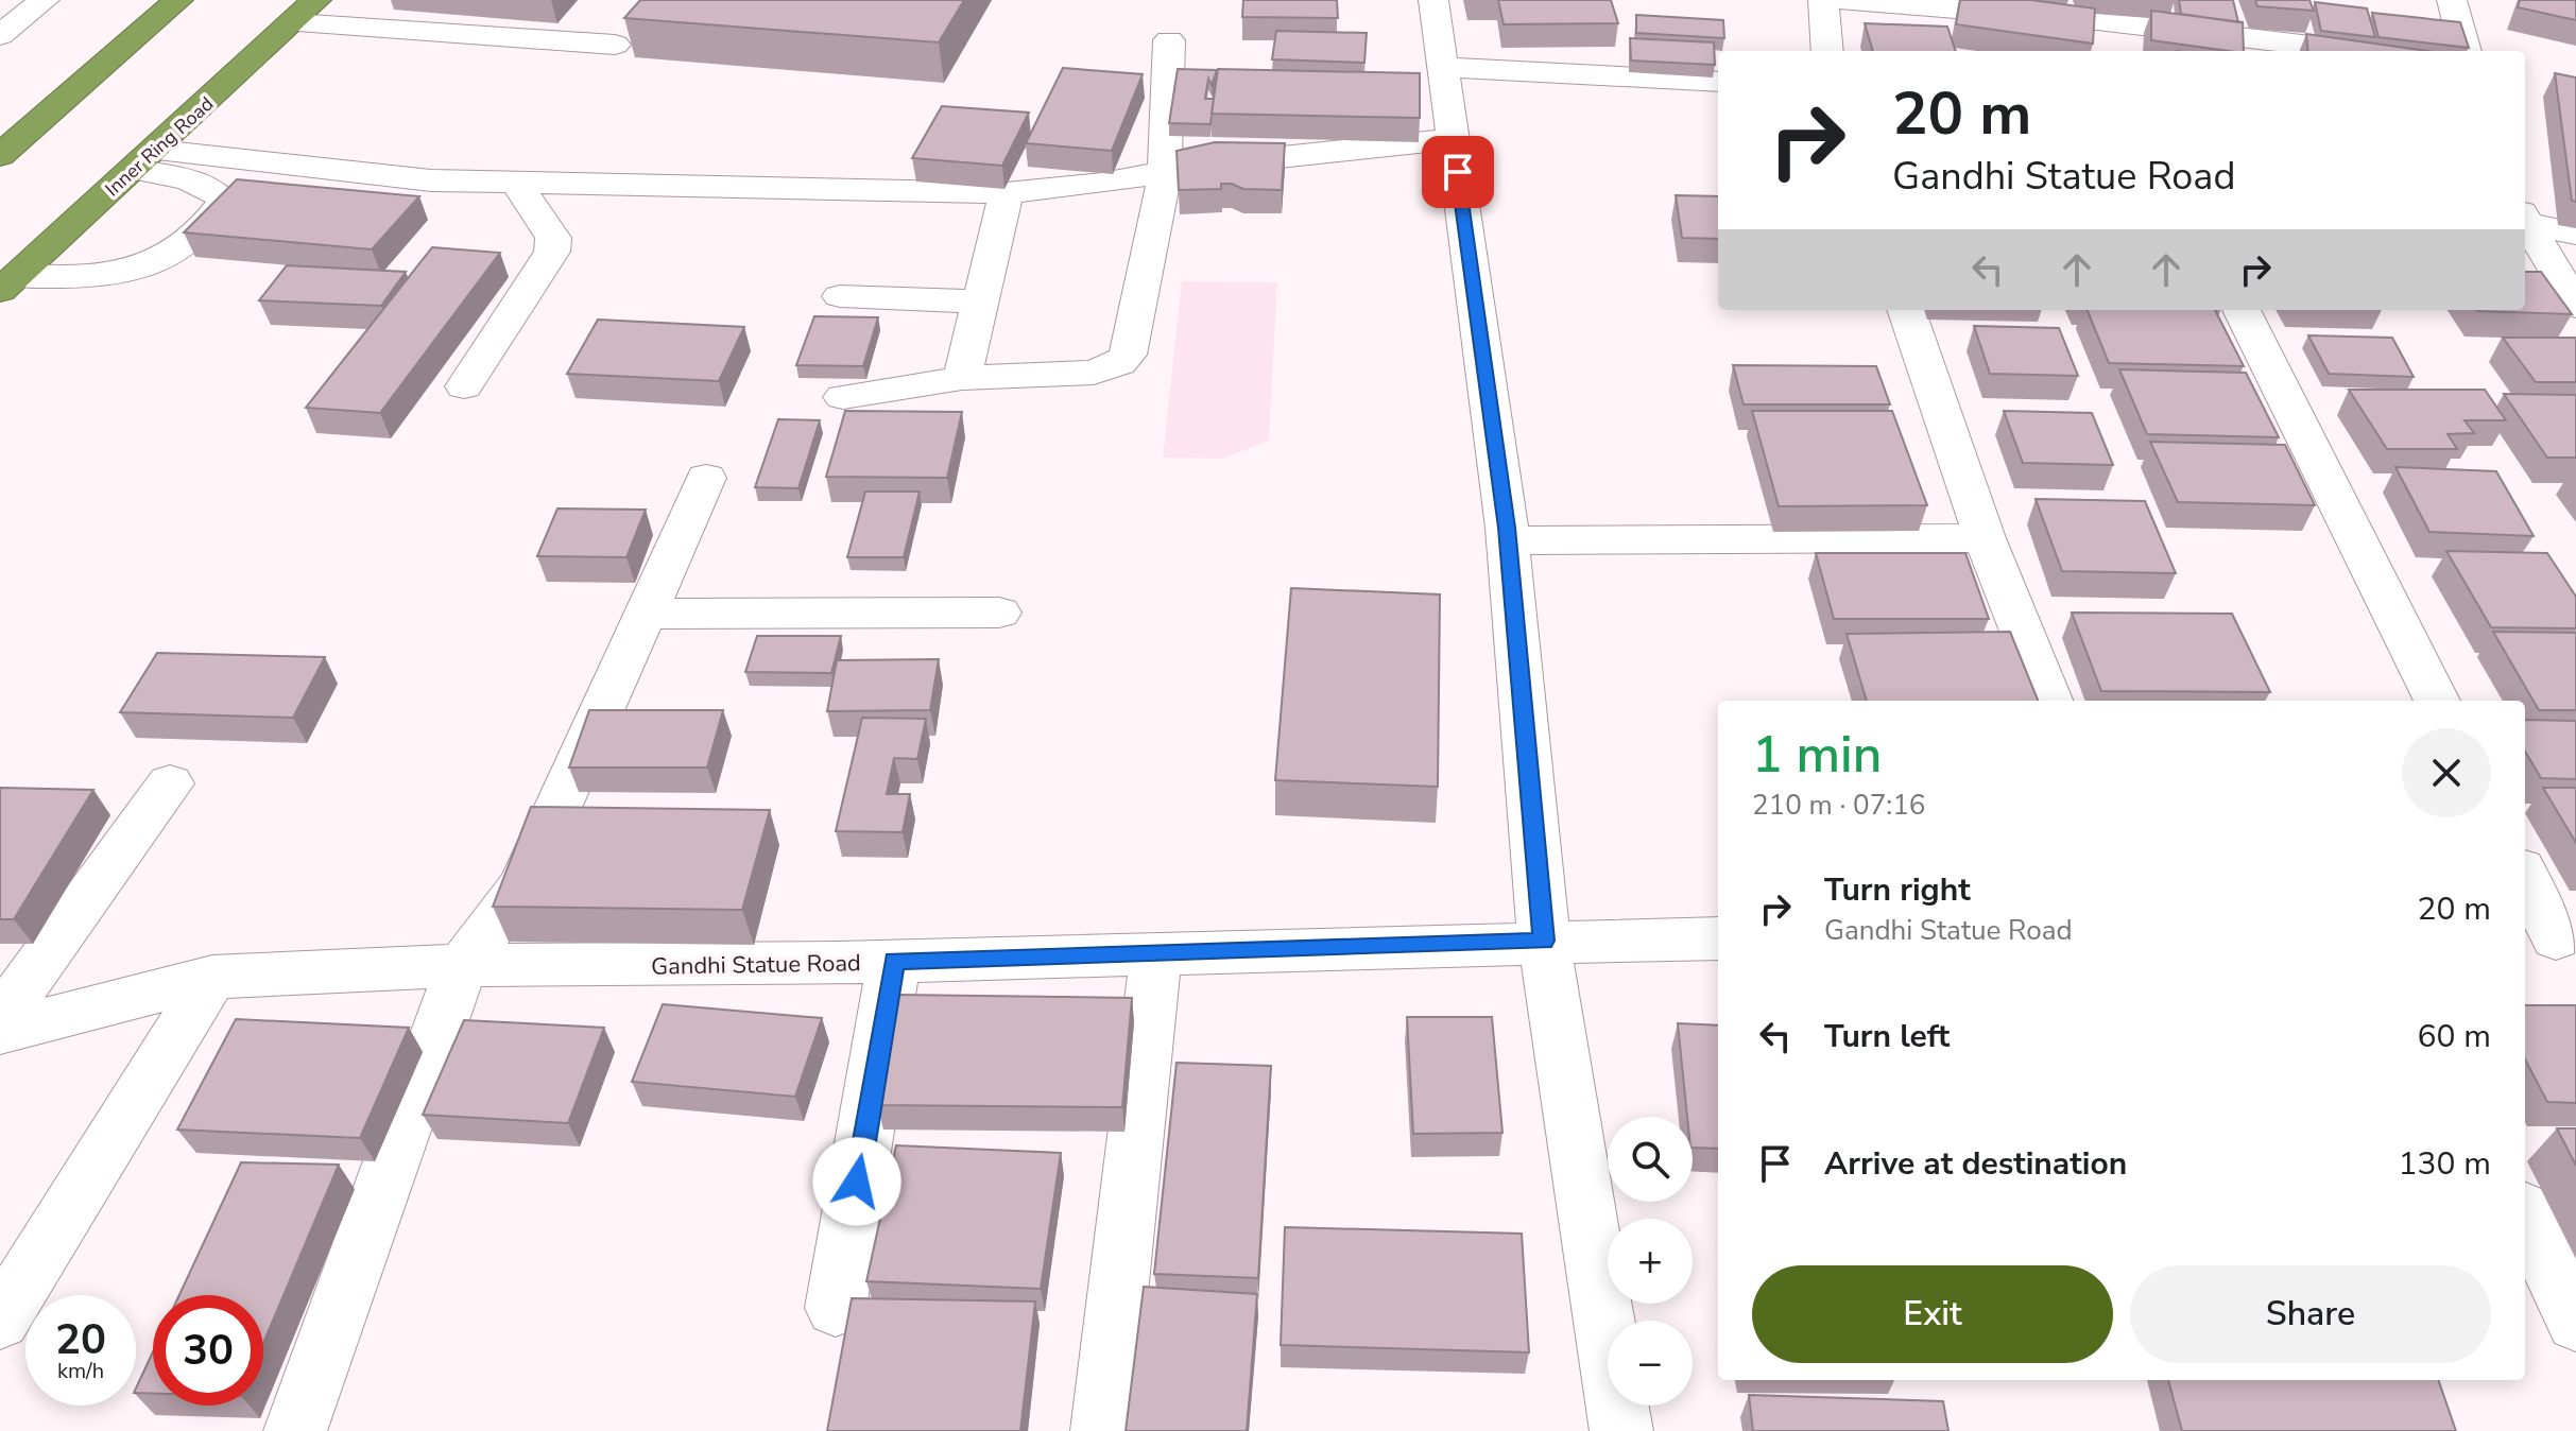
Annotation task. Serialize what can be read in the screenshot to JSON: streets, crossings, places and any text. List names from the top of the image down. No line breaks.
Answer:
{"streets":{"highway":["Inner Ring Road"],"street":["Gandhi Statue Road"]},"page":{"turn":["20 m","Gandhi Statue Road"],"heading":["1 min","210 m · 07:16"],"list":[{"name":"Turn right","note":"Gandhi Statue Road","value":"20 m"},{"name":"Turn left","value":"60 m"},{"name":"Arrive at destination","value":"130 m"}],"map_buttons":["+","−"],"buttons":["Exit","Share"],"speed":"20 km/h","limit":"30"}}
